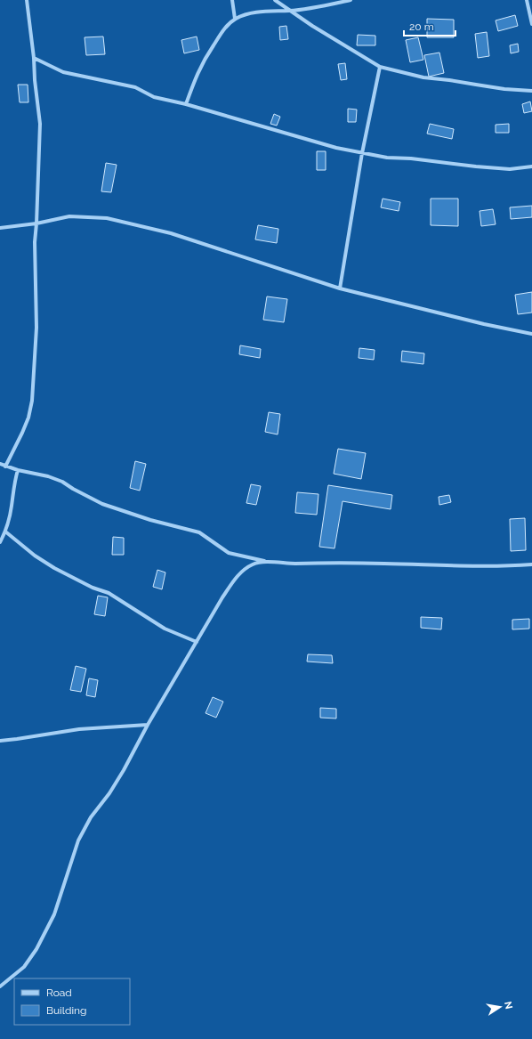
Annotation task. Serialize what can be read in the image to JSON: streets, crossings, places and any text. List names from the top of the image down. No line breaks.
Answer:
{"legend":["Road","Building"],"scale_bar":"20 m","north":"right"}
